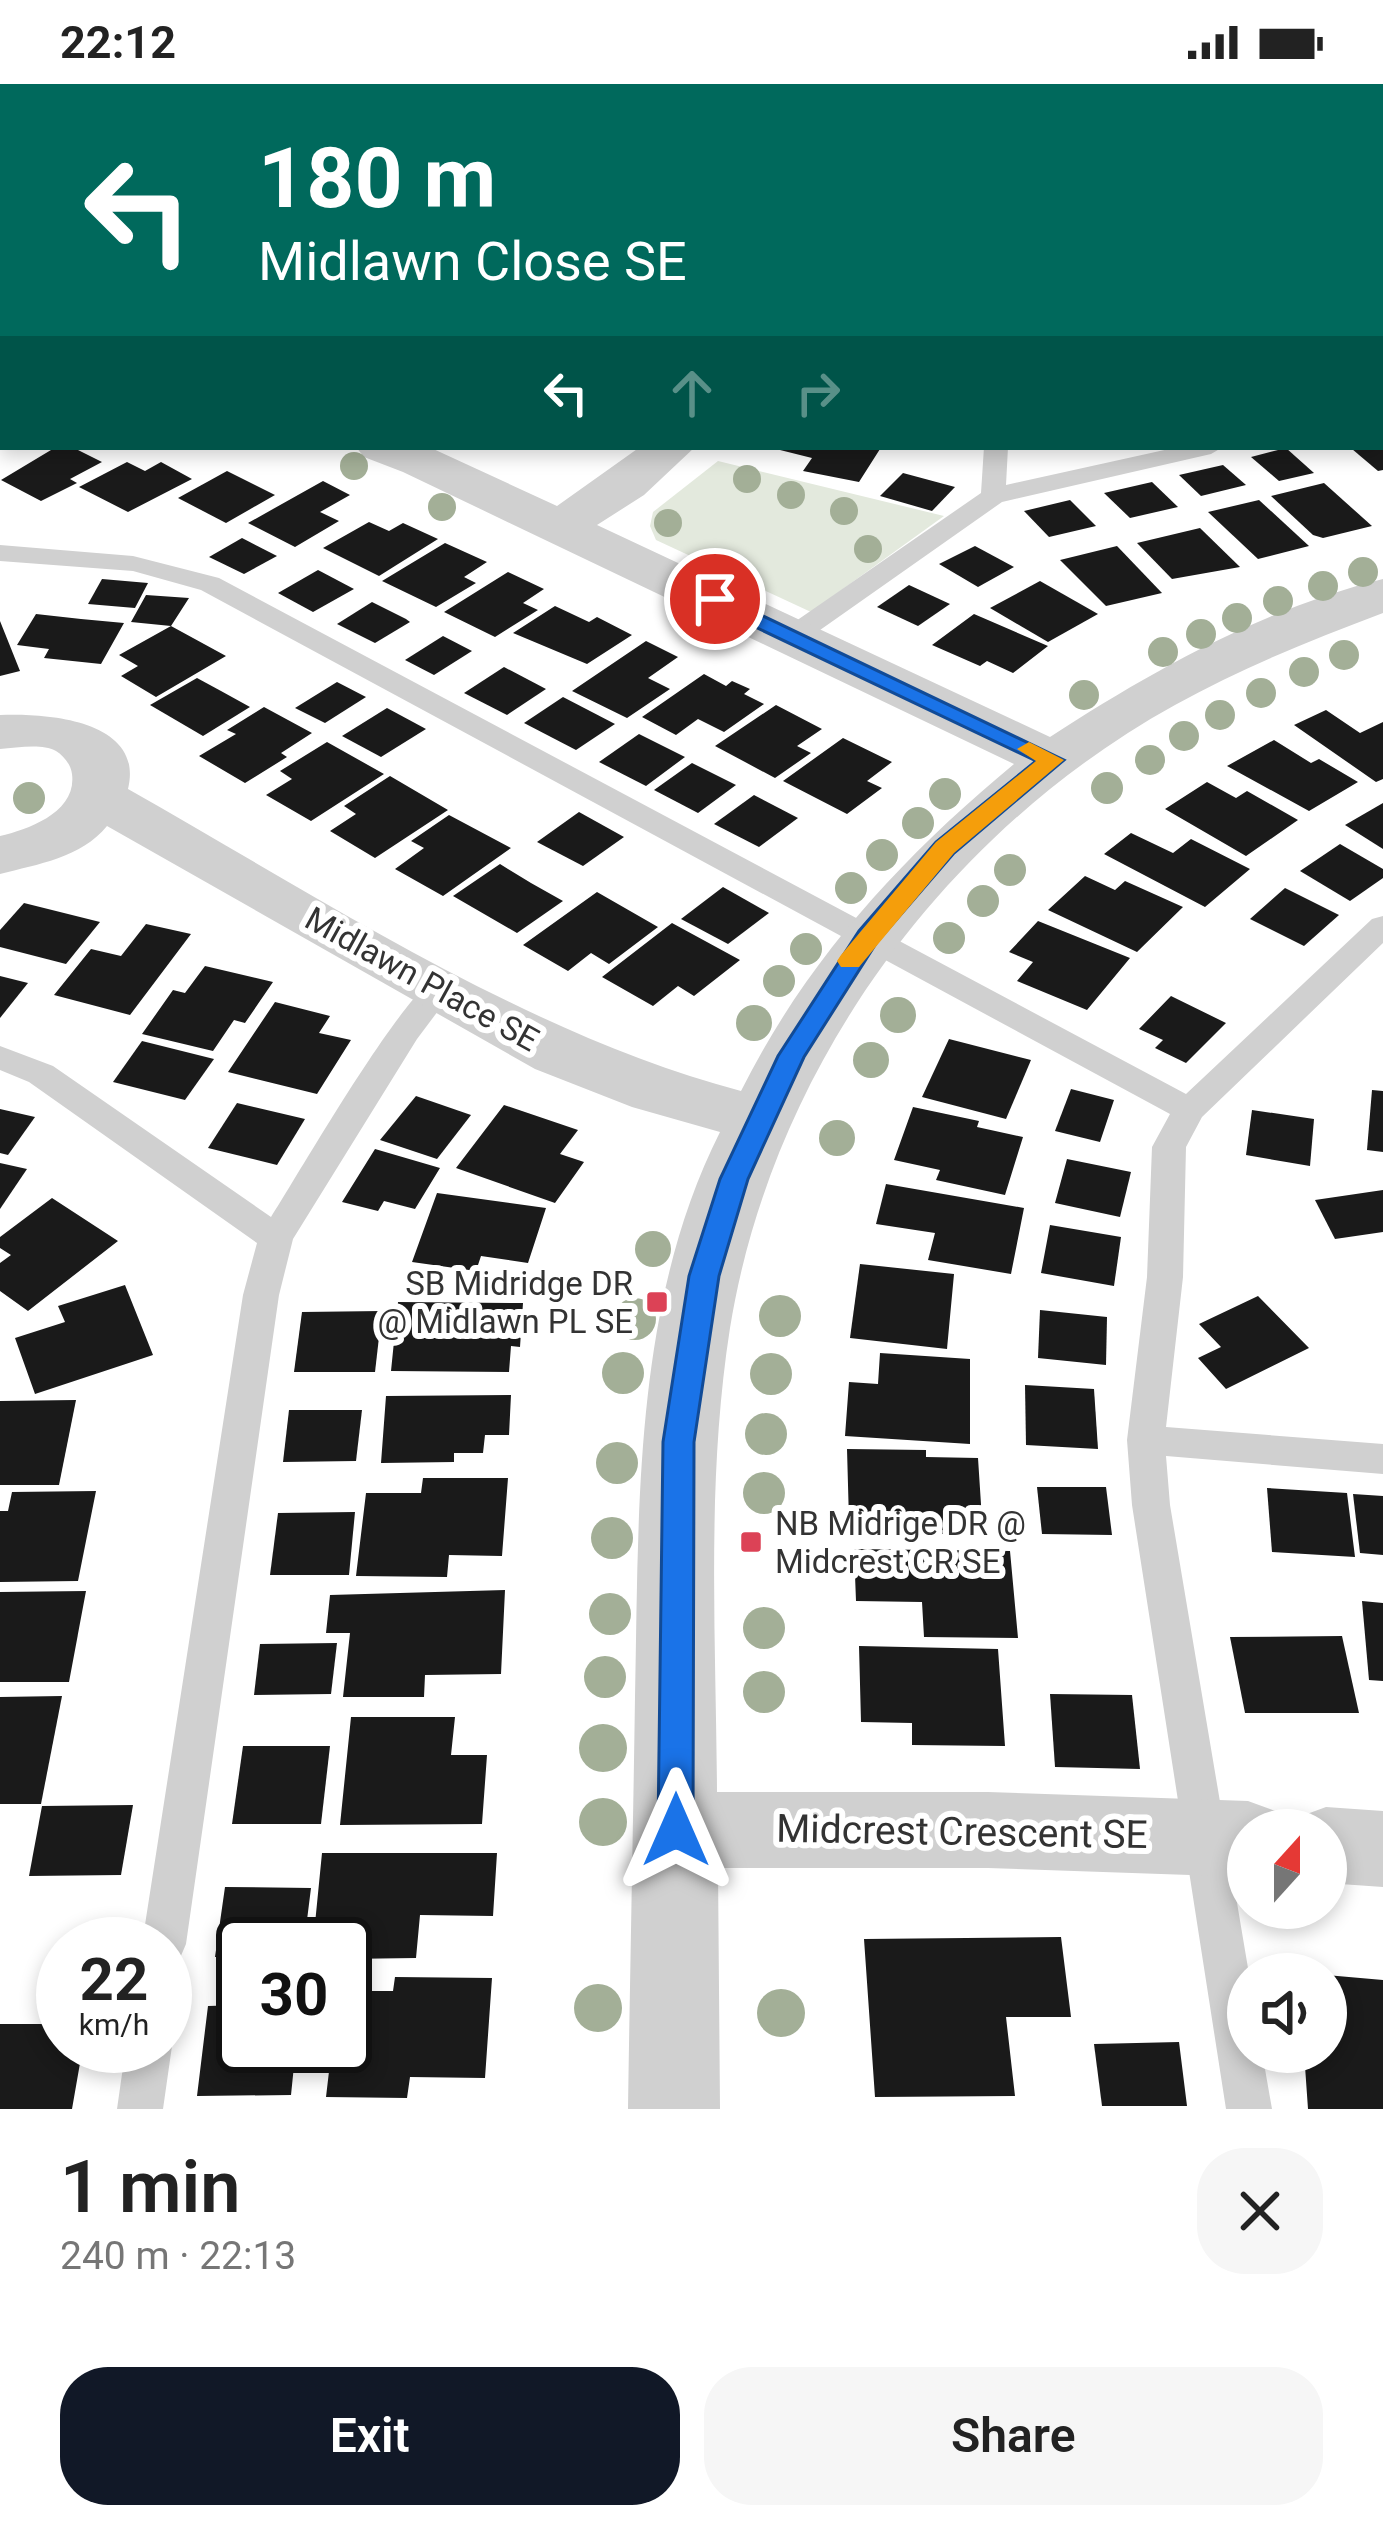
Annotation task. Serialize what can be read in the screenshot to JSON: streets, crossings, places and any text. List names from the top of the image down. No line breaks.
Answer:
{"streets":{"street":["Midlawn Place SE","Midcrest Crescent SE"]},"places":{"transit":["SB Midridge DR @ Midlawn PL SE","NB Midrige DR @ Midcrest CR SE"]},"north":"top","page":{"status":"22:12","turn":["180 m","Midlawn Close SE"],"speed":"22 km/h","limit":"30","heading":["1 min","240 m · 22:13"],"buttons":["Exit","Share"]}}
